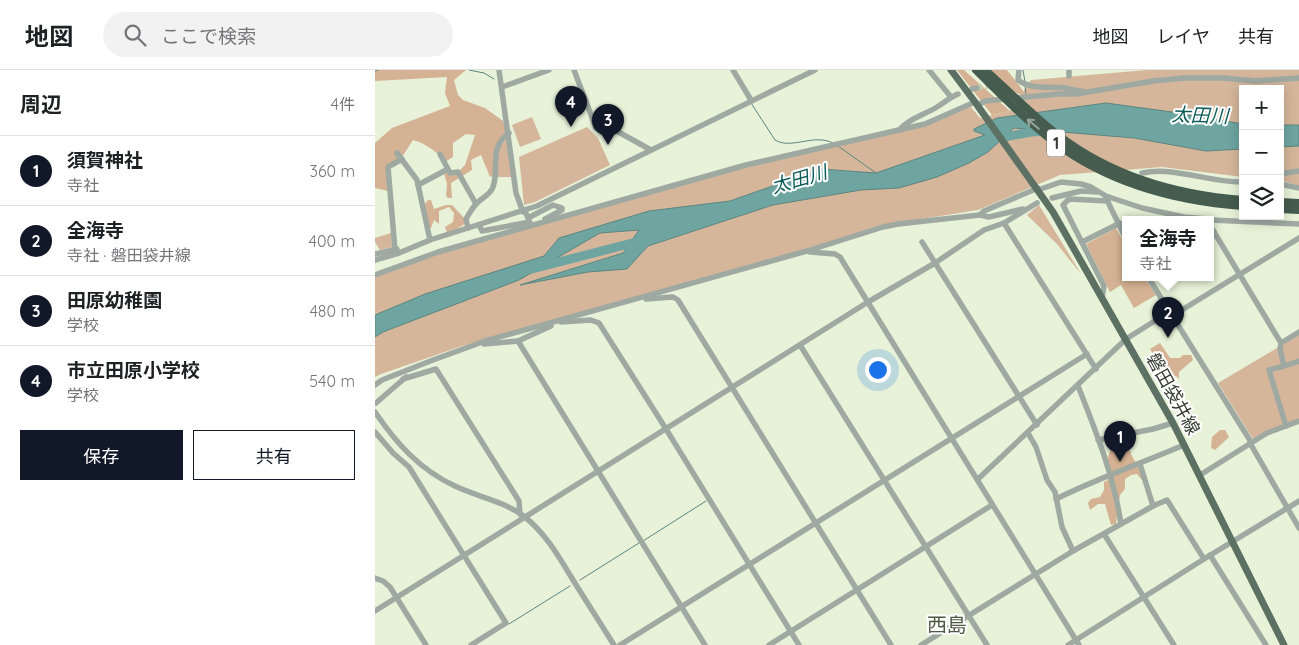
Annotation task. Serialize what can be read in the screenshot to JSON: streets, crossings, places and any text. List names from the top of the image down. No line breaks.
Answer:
{"streets":{"highway":["1"],"main road":["磐田袋井線"]},"districts":["西島"],"water":["太田川"],"page":{"header":"地図","search":"ここで検索","nav":["地図","レイヤ","共有"],"heading":["周辺","4件"],"map_buttons":["+","−"],"pins":["4","3","2","1"],"list":[{"mark":"1","name":"須賀神社","note":"寺社","value":"360 m"},{"mark":"2","name":"全海寺","note":"寺社 · 磐田袋井線","value":"400 m"},{"mark":"3","name":"田原幼稚園","note":"学校","value":"480 m"},{"mark":"4","name":"市立田原小学校","note":"学校","value":"540 m"}],"popup":["全海寺","寺社"],"buttons":["保存","共有"]}}
